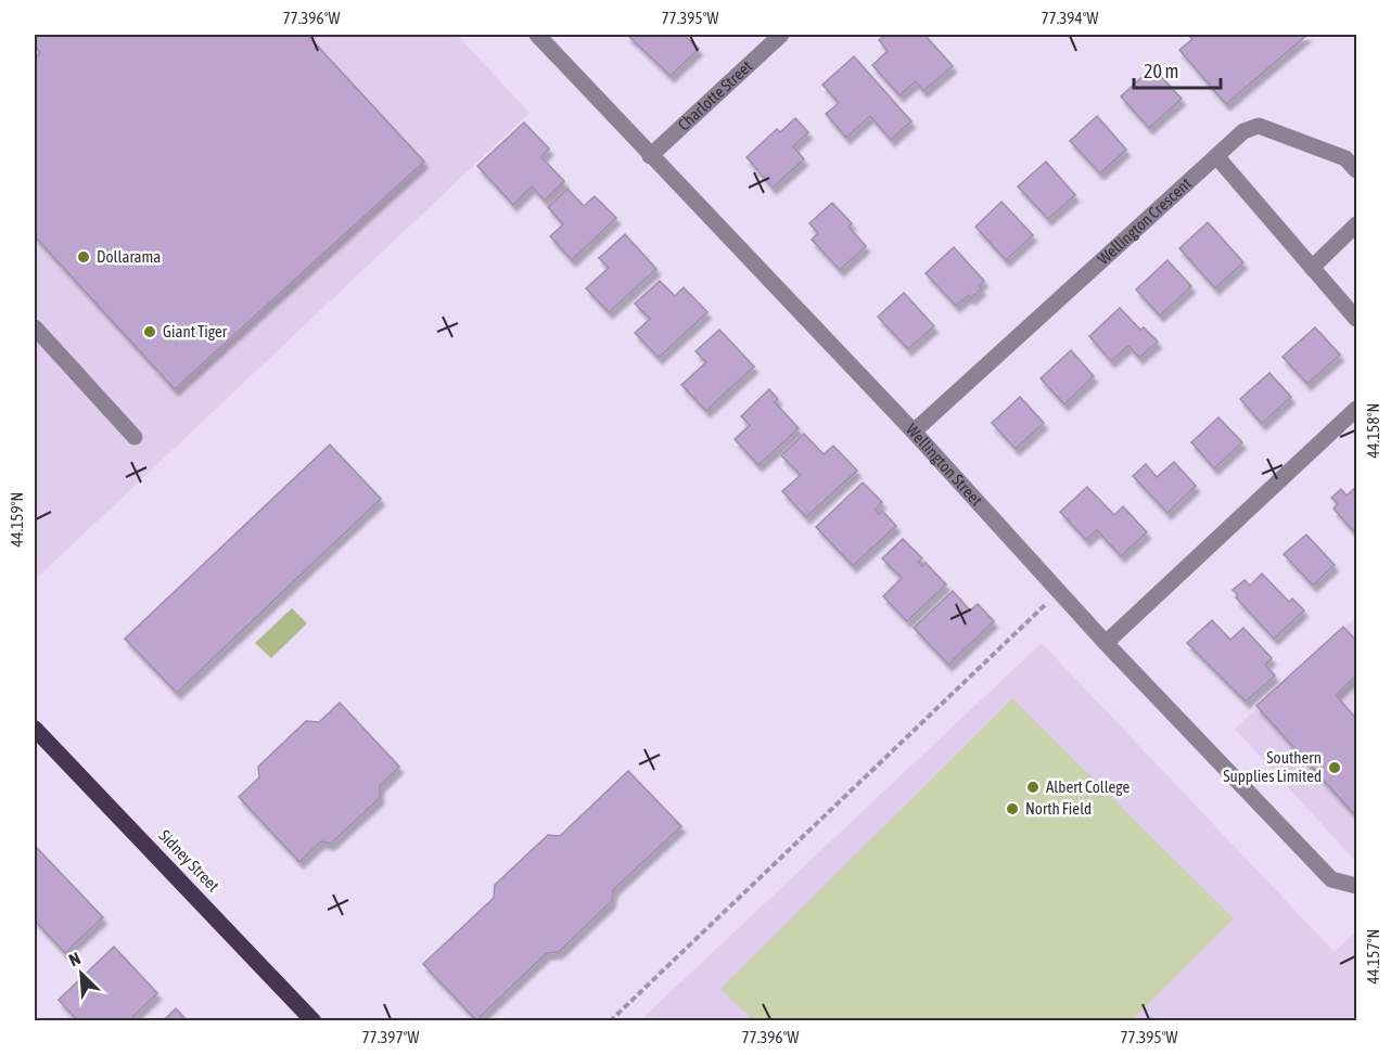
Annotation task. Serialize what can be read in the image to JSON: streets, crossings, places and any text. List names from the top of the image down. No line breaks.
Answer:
{"streets":{"main road":["Sidney Street"],"street":["Charlotte Street","Wellington Crescent","Wellington Street"]},"crossings":[["Charlotte Street","Wellington Street"],["Wellington Crescent","Wellington Street"]],"places":["Dollarama","Giant Tiger","Southern Supplies Limited","Albert College","North Field"],"scale_bar":"20 m","north":"top left","coordinates":["77.396°W","77.395°W","77.394°W","44.158°N","44.159°N","44.157°N","77.397°W"]}
